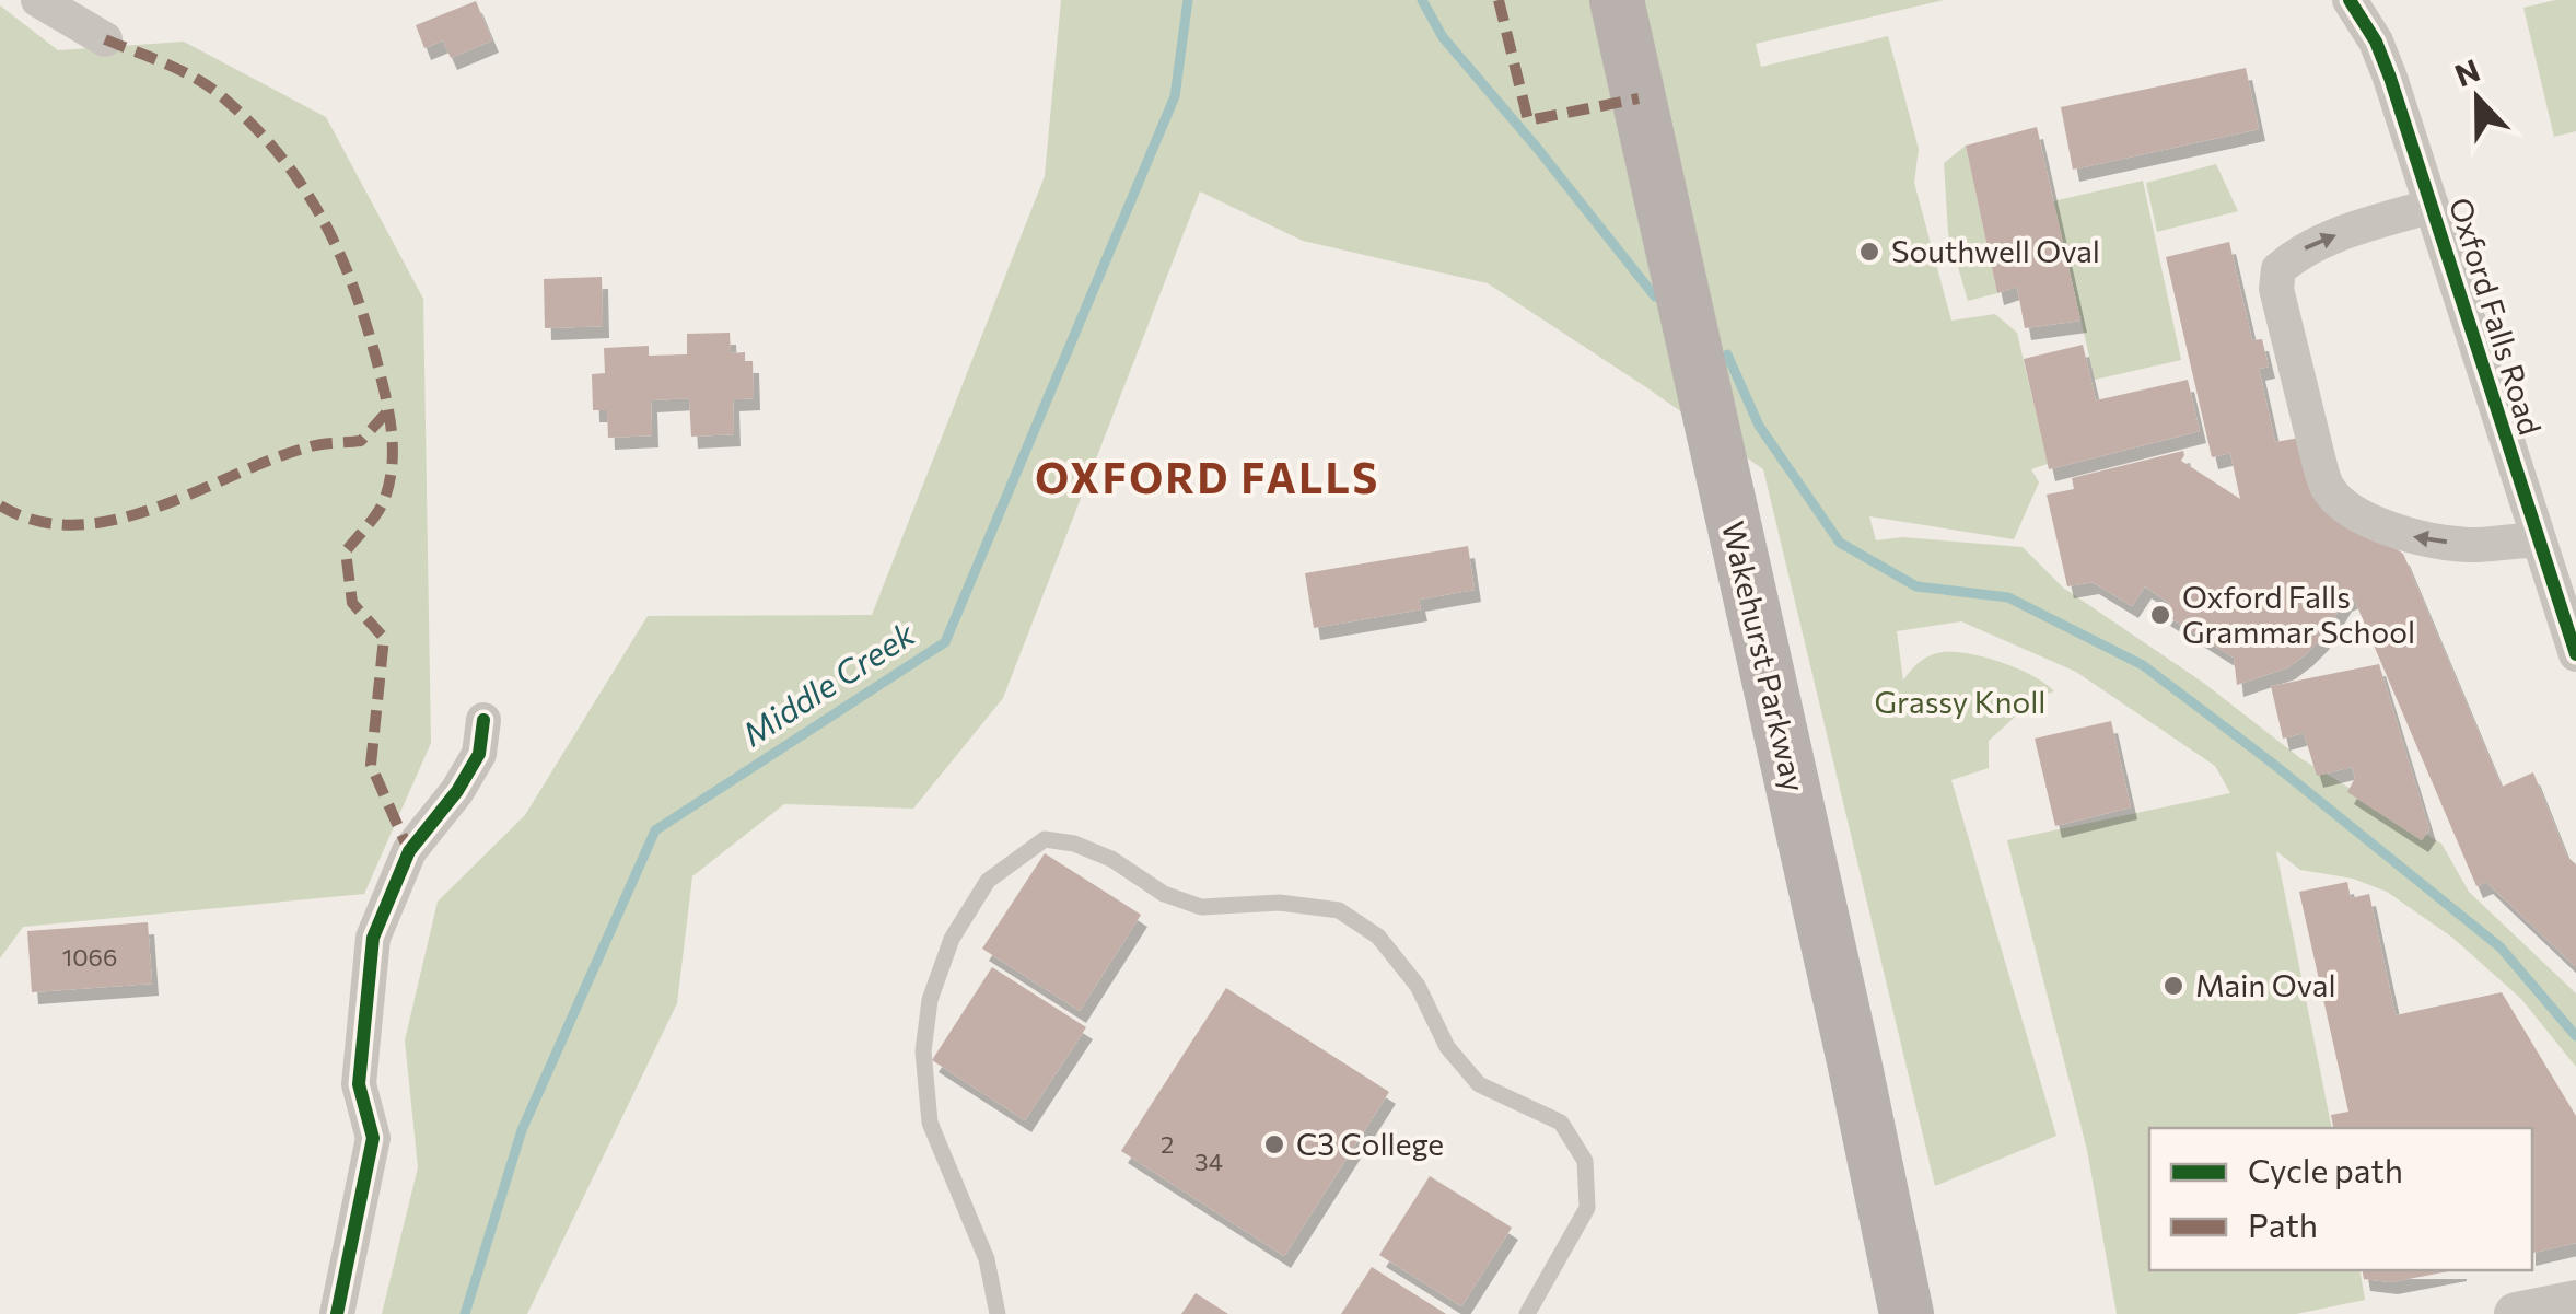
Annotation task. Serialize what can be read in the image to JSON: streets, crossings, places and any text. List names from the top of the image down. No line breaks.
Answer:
{"streets":{"main road":["Wakehurst Parkway"],"street":["Oxford Falls Road"]},"districts":["OXFORD FALLS"],"water":["Middle Creek"],"parks":["Grassy Knoll"],"places":["Southwell Oval","Oxford Falls Grammar School","Main Oval","C3 College"],"house_numbers":["1066","2","34"],"legend":["Cycle path","Path"],"north":"top"}
